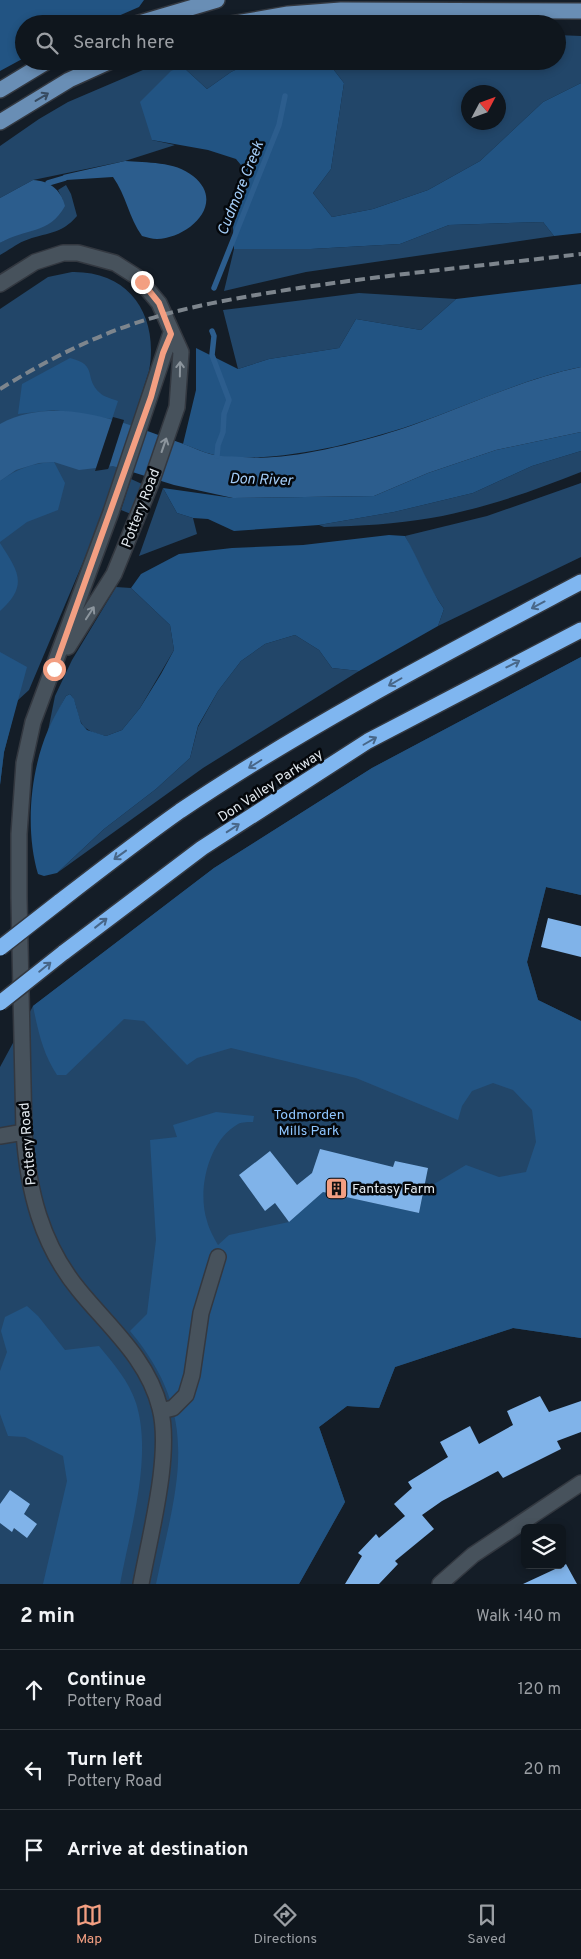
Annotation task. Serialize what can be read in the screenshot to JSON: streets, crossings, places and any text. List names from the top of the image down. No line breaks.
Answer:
{"streets":{"highway":["Don Valley Parkway"],"street":["Pottery Road"]},"water":["Cudmore Creek","Don River"],"parks":["Todmorden Mills Park"],"places":{"building":["Fantasy Farm"]},"north":"top right","page":{"search":"Search here","heading":["2 min","Walk · 140 m"],"list":[["Continue","Pottery Road","120 m"],["Turn left","Pottery Road","20 m"],"Arrive at destination"],"nav":["Map","Directions","Saved"]}}
